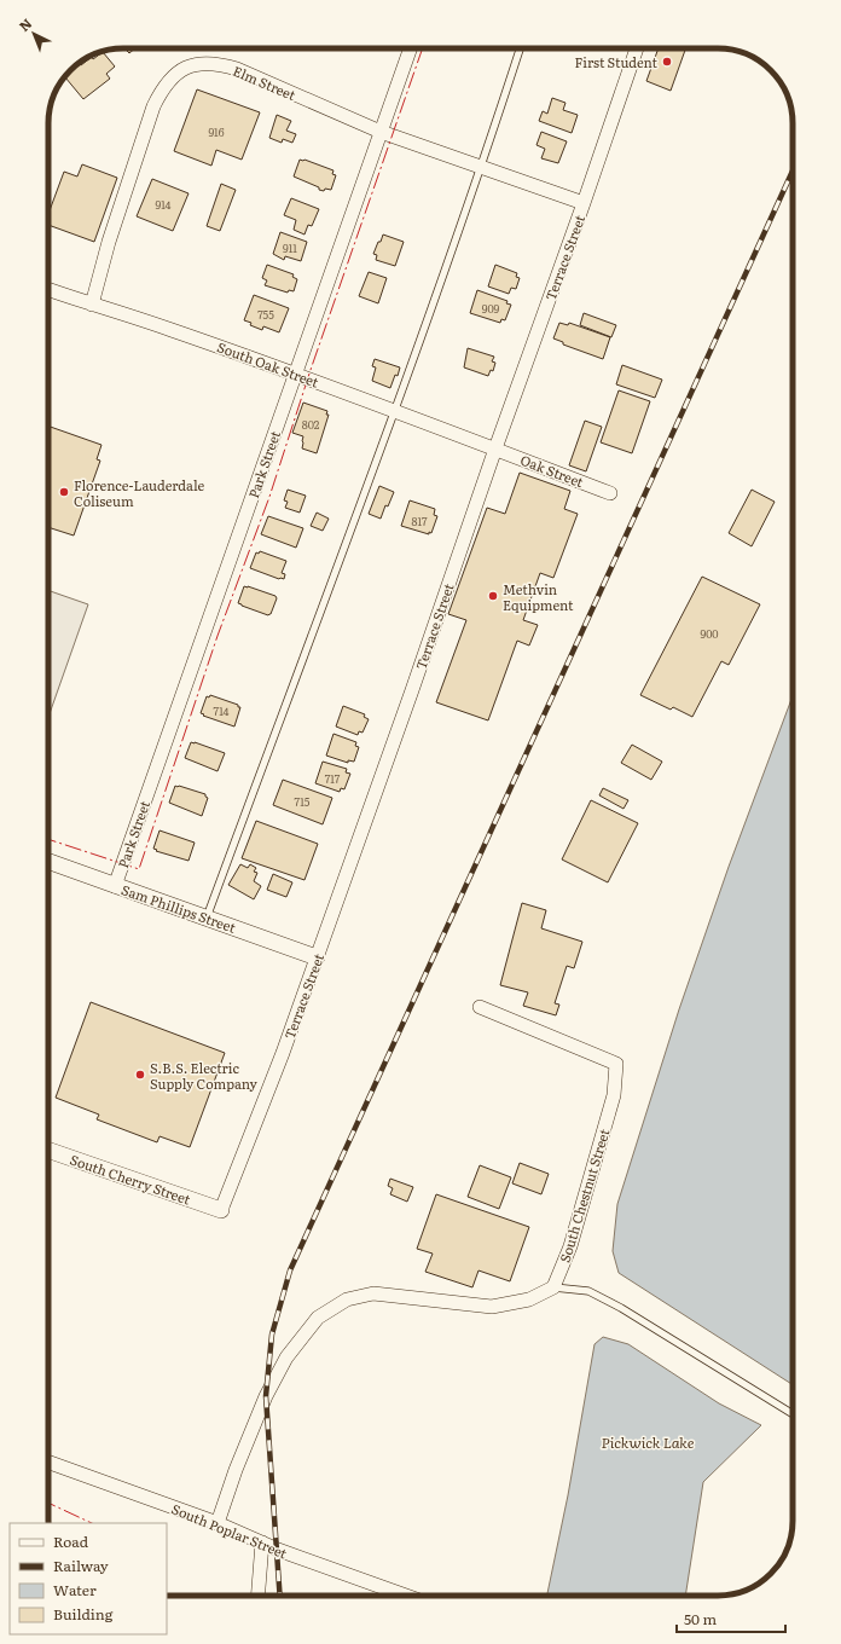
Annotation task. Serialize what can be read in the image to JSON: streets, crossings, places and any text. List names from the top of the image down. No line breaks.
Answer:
{"streets":{"street":["Elm Street","Terrace Street","South Oak Street","Park Street","Oak Street","Sam Phillips Street","South Cherry Street","South Chestnut Street","South Poplar Street"]},"crossings":[["Elm Street","Terrace Street"],["Elm Street","South Oak Street"],["Elm Street","Park Street"],["Terrace Street","South Oak Street"],["Terrace Street","Oak Street"],["Terrace Street","Sam Phillips Street"],["Terrace Street","South Cherry Street"],["South Oak Street","Park Street"],["South Oak Street","Oak Street"],["Park Street","Sam Phillips Street"]],"water":["Pickwick Lake"],"places":["First Student","Florence-Lauderdale Coliseum","Methvin Equipment","S.B.S. Electric Supply Company"],"house_numbers":["916","914","911","909","755","802","817","900","714","717","715"],"legend":["Road","Railway","Water","Building"],"scale_bar":"50 m","north":"top left"}
